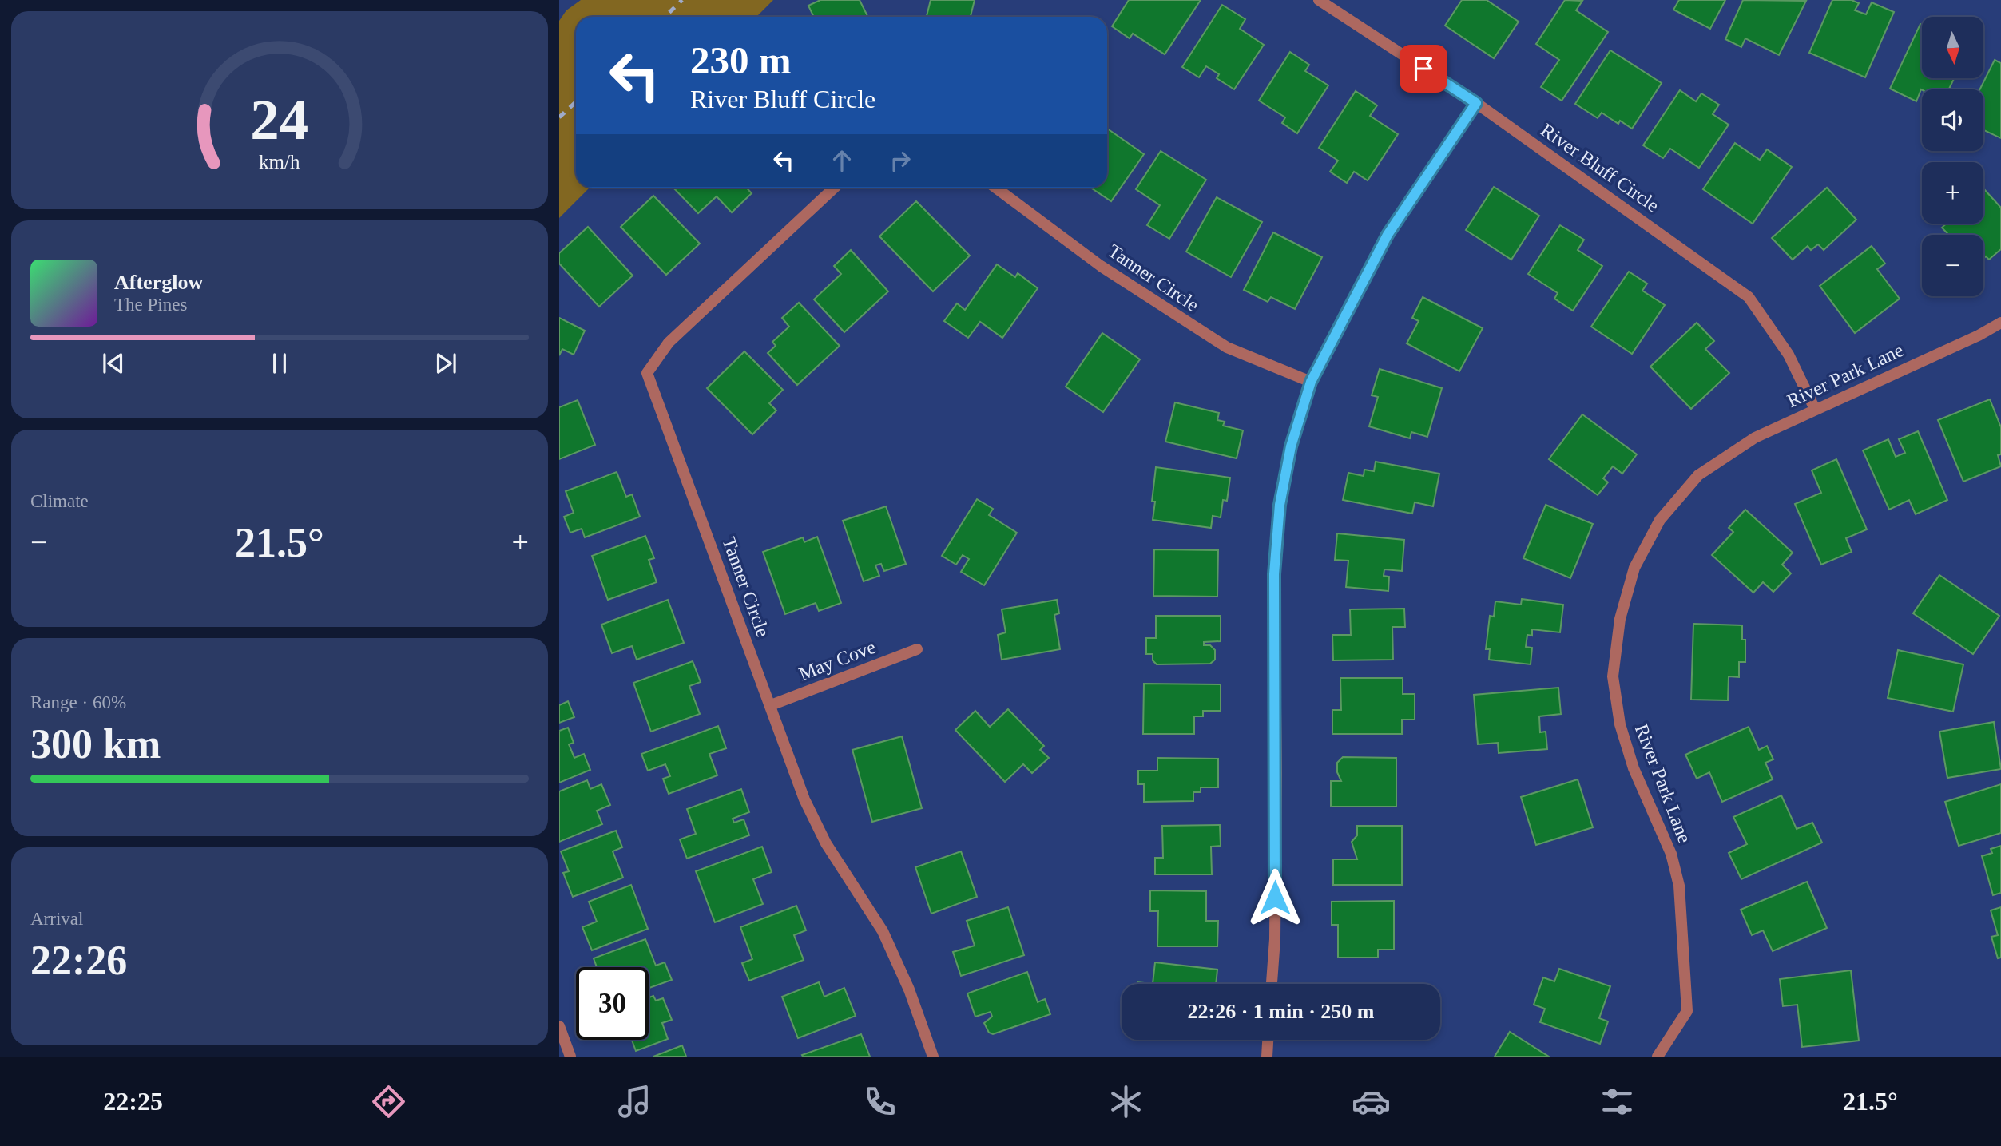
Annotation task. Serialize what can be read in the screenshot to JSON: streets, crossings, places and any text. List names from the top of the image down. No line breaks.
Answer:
{"streets":{"street":["River Bluff Circle","Tanner Circle","River Park Lane","May Cove"]},"crossings":[["River Bluff Circle","River Park Lane"],["Tanner Circle","May Cove"]],"north":"bottom","page":{"map_buttons":["+","−"],"turn":["230 m","River Bluff Circle"],"song":["Afterglow","The Pines"],"tile":["Climate",["Range · 60%","300 km"],["Arrival","22:26"]],"heat":["−","21.5°","+"],"limit":"30","trip":"22:26 · 1 min · 250 m","tabs":["22:25","21.5°"],"gauge":["24","km/h"]}}
